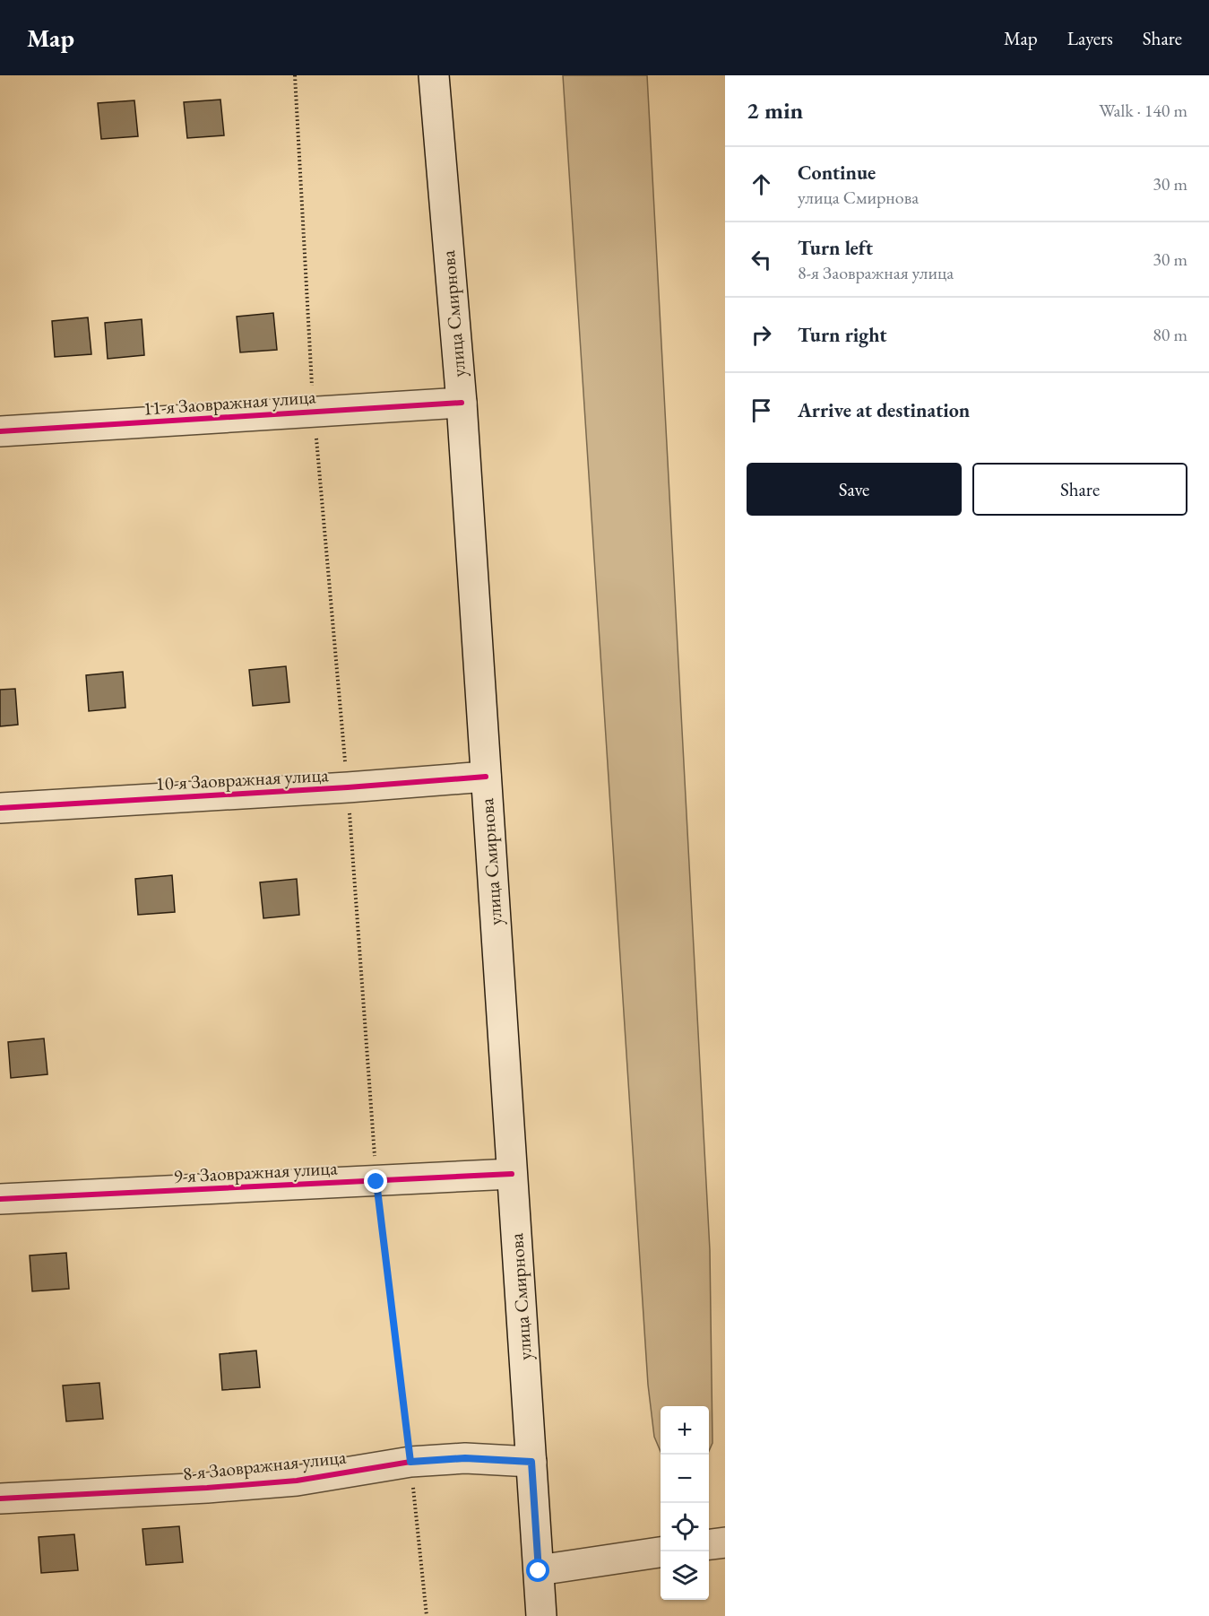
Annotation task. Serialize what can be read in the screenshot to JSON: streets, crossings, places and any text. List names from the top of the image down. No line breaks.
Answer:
{"streets":{"street":["улица Смирнова","11-я Заовражная улица","10-я Заовражная улица","9-я Заовражная улица","8-я Заовражная улица"]},"crossings":[["улица Смирнова","11-я Заовражная улица"],["улица Смирнова","10-я Заовражная улица"],["улица Смирнова","9-я Заовражная улица"],["улица Смирнова","8-я Заовражная улица"]],"page":{"header":"Map","nav":["Map","Layers","Share"],"heading":["2 min","Walk · 140 m"],"list":[["Continue","улица Смирнова","30 m"],["Turn left","8-я Заовражная улица","30 m"],["Turn right","80 m"],"Arrive at destination"],"buttons":["Save","Share"],"map_buttons":["+","−"]}}
